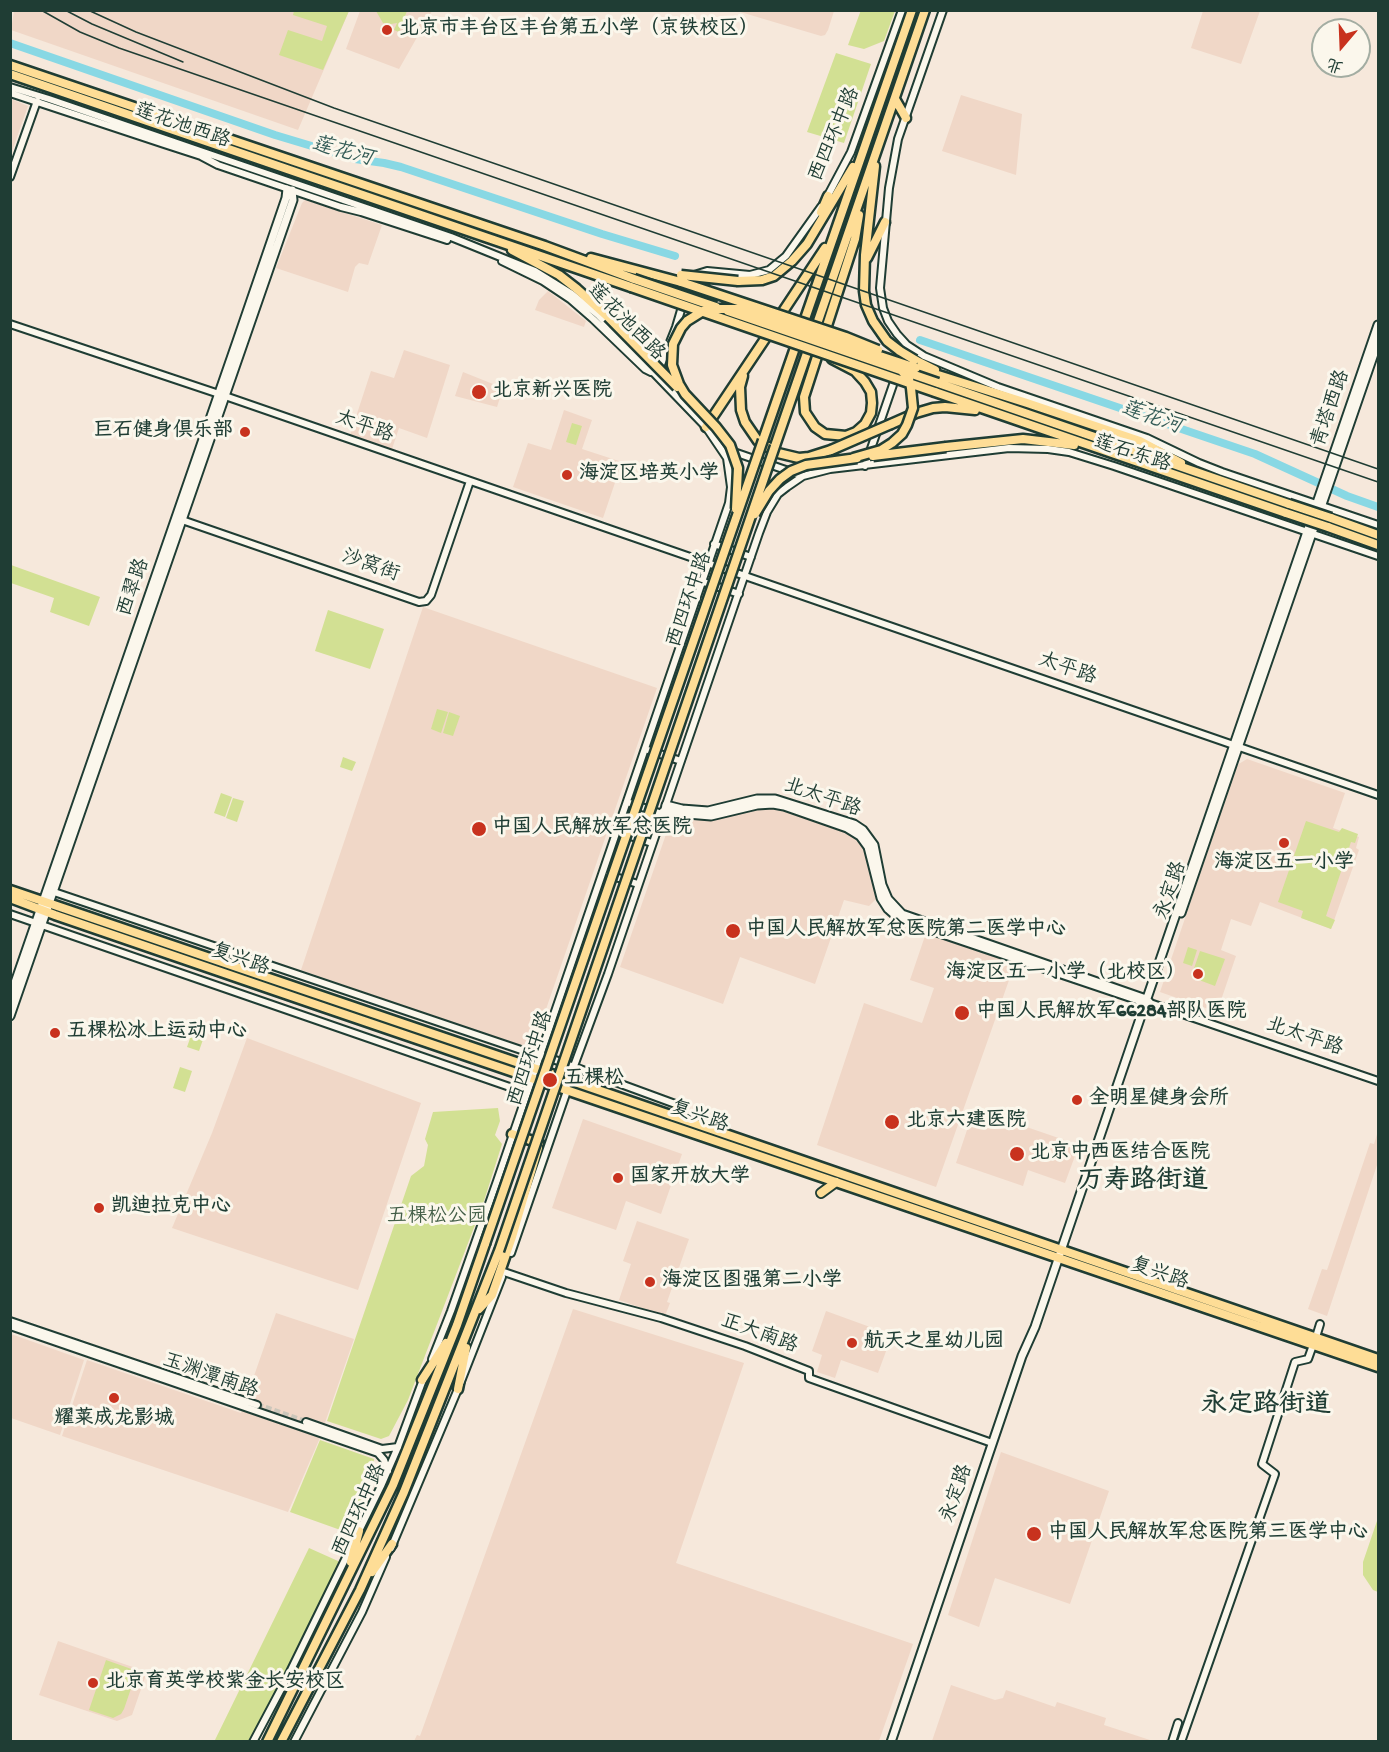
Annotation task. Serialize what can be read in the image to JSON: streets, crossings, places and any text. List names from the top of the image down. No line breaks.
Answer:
{"streets":{"highway":["莲花池西路","西四环中路","莲石东路","复兴路"],"main road":["青塔西路","西翠路","北太平路","永定路"],"street":["太平路","沙窝街","正大南路","玉渊潭南路"]},"crossings":[["莲花池西路","西四环中路"],["莲花池西路","莲石东路"],["莲花池西路","西翠路"],["西四环中路","太平路"],["西四环中路","复兴路"],["西四环中路","正大南路"],["西四环中路","玉渊潭南路"],["青塔西路","莲石东路"],["青塔西路","永定路"],["太平路","沙窝街"],["太平路","西翠路"],["太平路","永定路"],["莲石东路","永定路"],["沙窝街","西翠路"],["西翠路","复兴路"],["北太平路","永定路"],["永定路","复兴路"],["永定路","正大南路"]],"districts":["万寿路街道","永定路街道"],"water":["莲花河"],"parks":["五棵松公园"],"places":["北京市丰台区丰台第五小学（京铁校区）","北京新兴医院","巨石健身俱乐部","海淀区培英小学","中国人民解放军总医院","海淀区五一小学","中国人民解放军总医院第二医学中心","海淀区五一小学（北校区）","中国人民解放军66284部队医院","五棵松冰上运动中心","五棵松","全明星健身会所","北京六建医院","北京中西医结合医院","国家开放大学","凯迪拉克中心","海淀区图强第二小学","航天之星幼儿园","耀莱成龙影城","中国人民解放军总医院第三医学中心","北京育英学校紫金长安校区"],"north":"bottom"}
